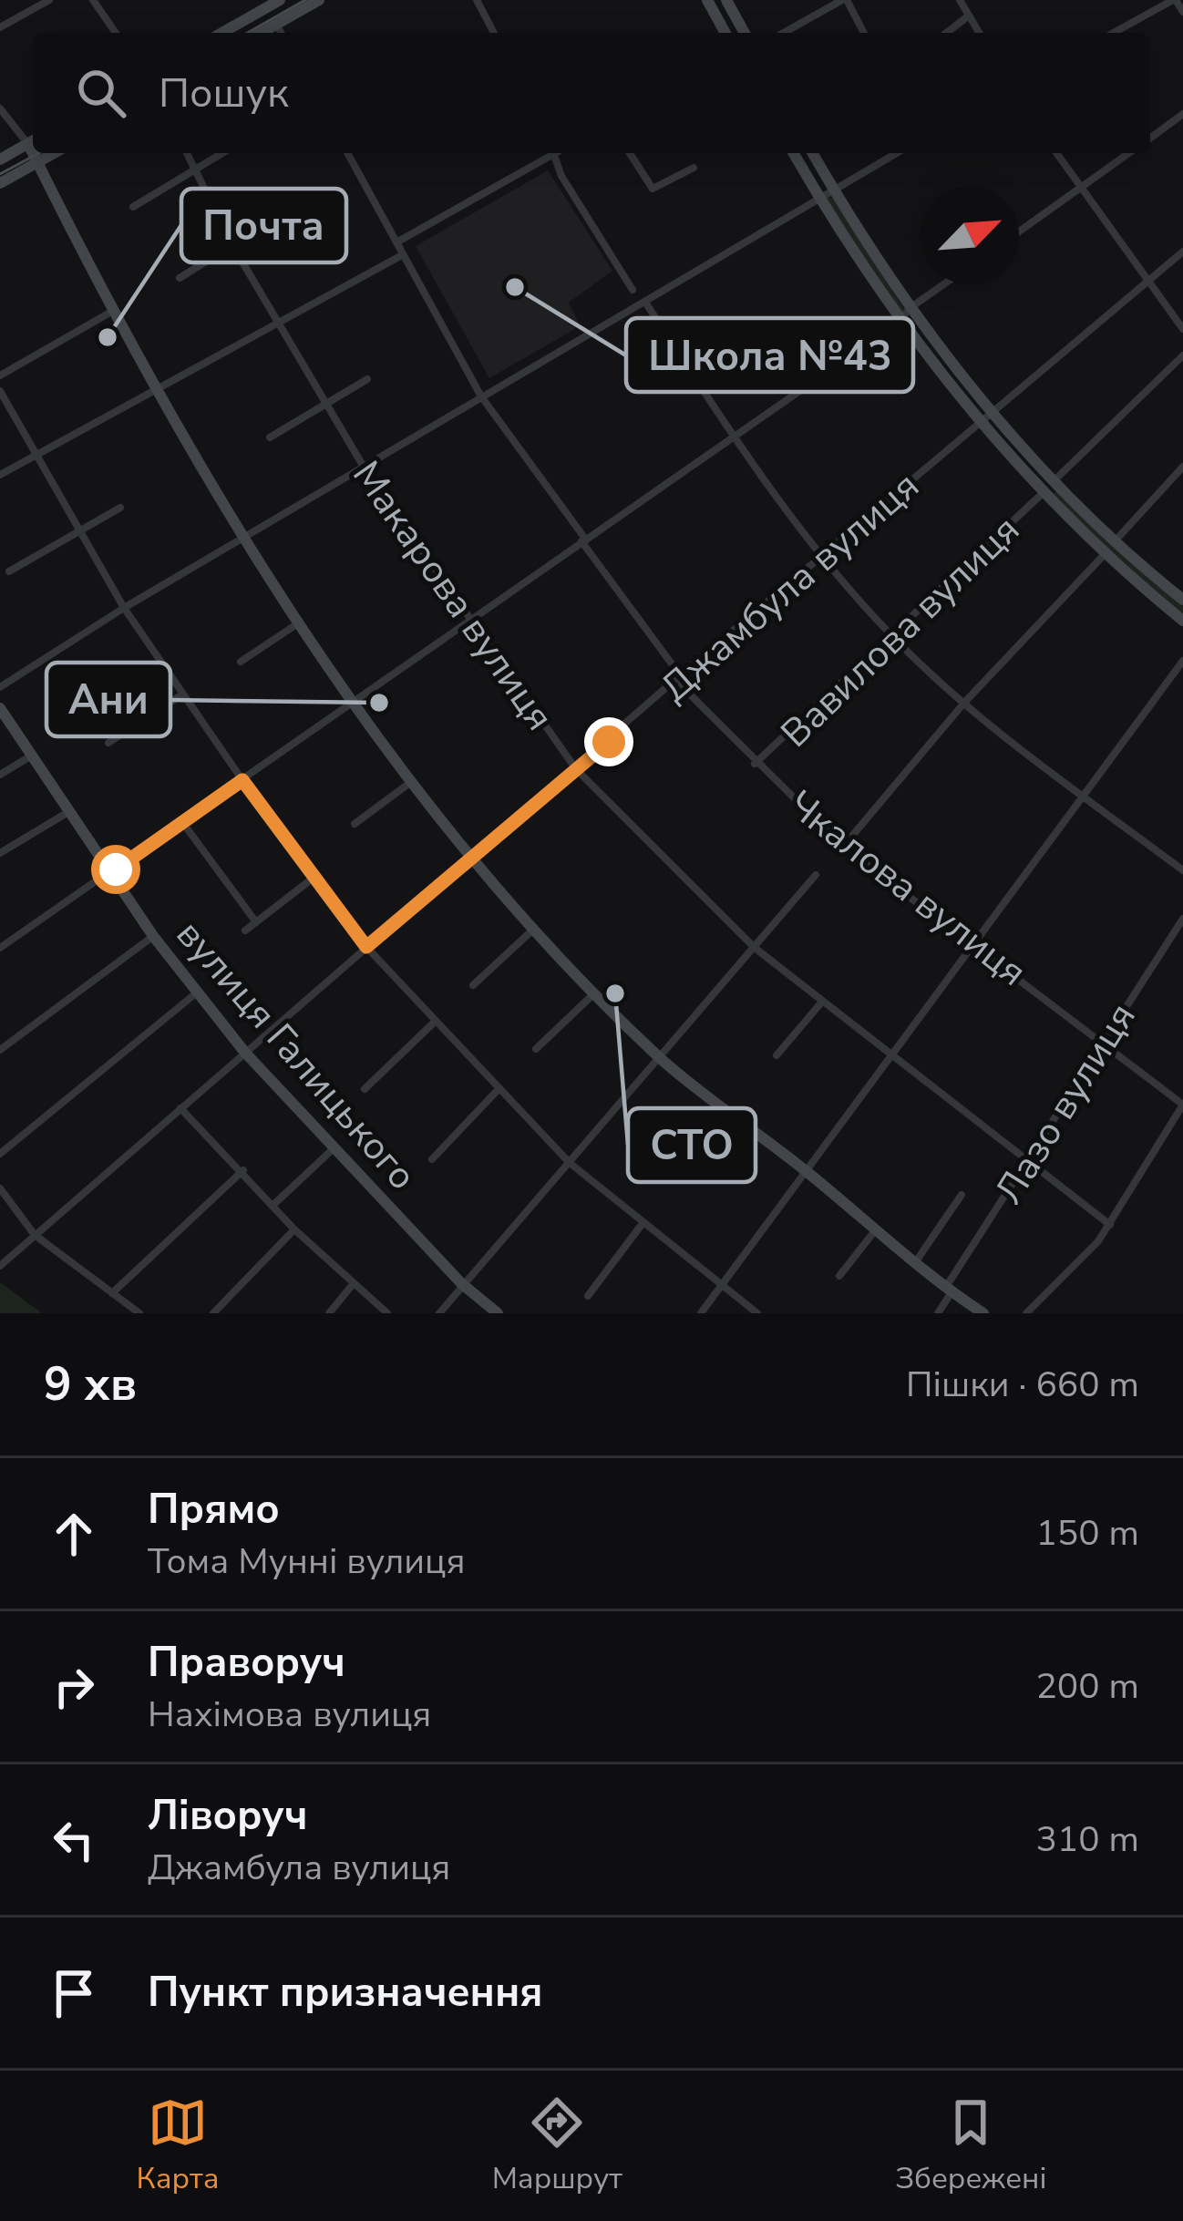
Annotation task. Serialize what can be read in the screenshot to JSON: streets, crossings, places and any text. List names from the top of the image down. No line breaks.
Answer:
{"streets":{"street":["Джамбула вулиця","Макарова вулиця","Вавилова вулиця","Чкалова вулиця","вулиця Галицького","Лазо вулиця"]},"crossings":[["Джамбула вулиця","Макарова вулиця"],["Джамбула вулиця","Чкалова вулиця"],["Джамбула вулиця","вулиця Галицького"],["Макарова вулиця","Лазо вулиця"],["Вавилова вулиця","Чкалова вулиця"],["Чкалова вулиця","Лазо вулиця"]],"places":["Школа №43","Почта","Ани","СТО"],"north":"top right","page":{"search":"Пошук","heading":["9 хв","Пішки · 660 m"],"list":[["Прямо","Тома Мунні вулиця","150 m"],["Праворуч","Нахімова вулиця","200 m"],["Ліворуч","Джамбула вулиця","310 m"],"Пункт призначення"],"nav":["Карта","Маршрут","Збережені"]}}
